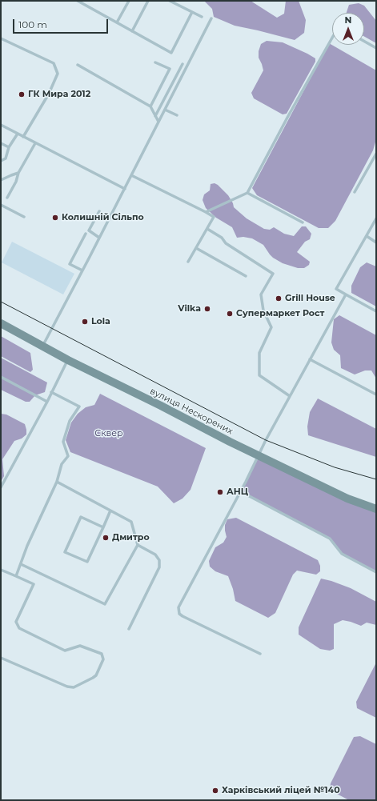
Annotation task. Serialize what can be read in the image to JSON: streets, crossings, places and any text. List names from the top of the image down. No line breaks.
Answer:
{"streets":{"main road":["вулиця Нескорених"]},"parks":["Сквер"],"places":["ГК Мира 2012","Колишній Сільпо","Grill House","Vilka","Супермаркет Рост","Lola","АНЦ","Дмитро","Харківський ліцей №140"],"scale_bar":"100 m","north":"top"}
